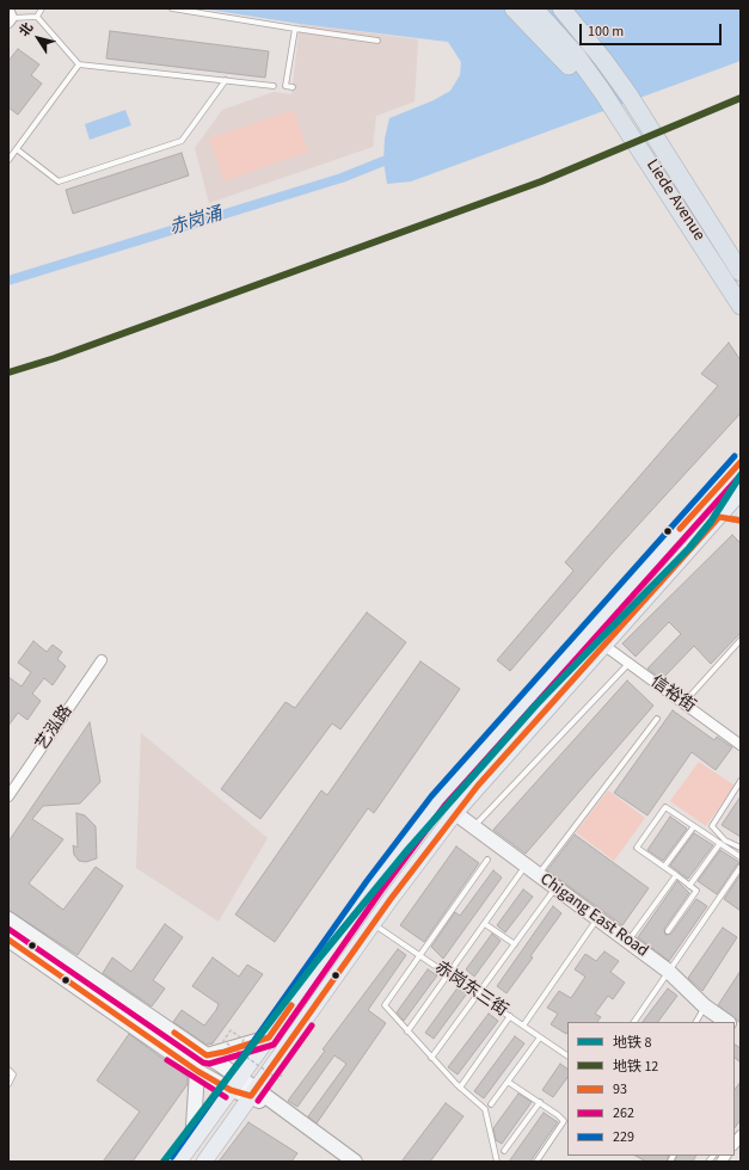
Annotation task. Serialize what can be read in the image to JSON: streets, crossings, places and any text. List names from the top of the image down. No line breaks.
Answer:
{"streets":{"highway":["Liede Avenue"],"main road":["Chigang East Road"],"street":["信裕街","艺泓路"],"lane":["赤岗东三街"]},"water":["赤岗涌"],"lines":["metro line 12","transit line 229","transit line 93","metro line 8","transit line 262"],"legend":["地铁 8","地铁 12","93","262","229"],"scale_bar":"100 m","north":"top left"}
